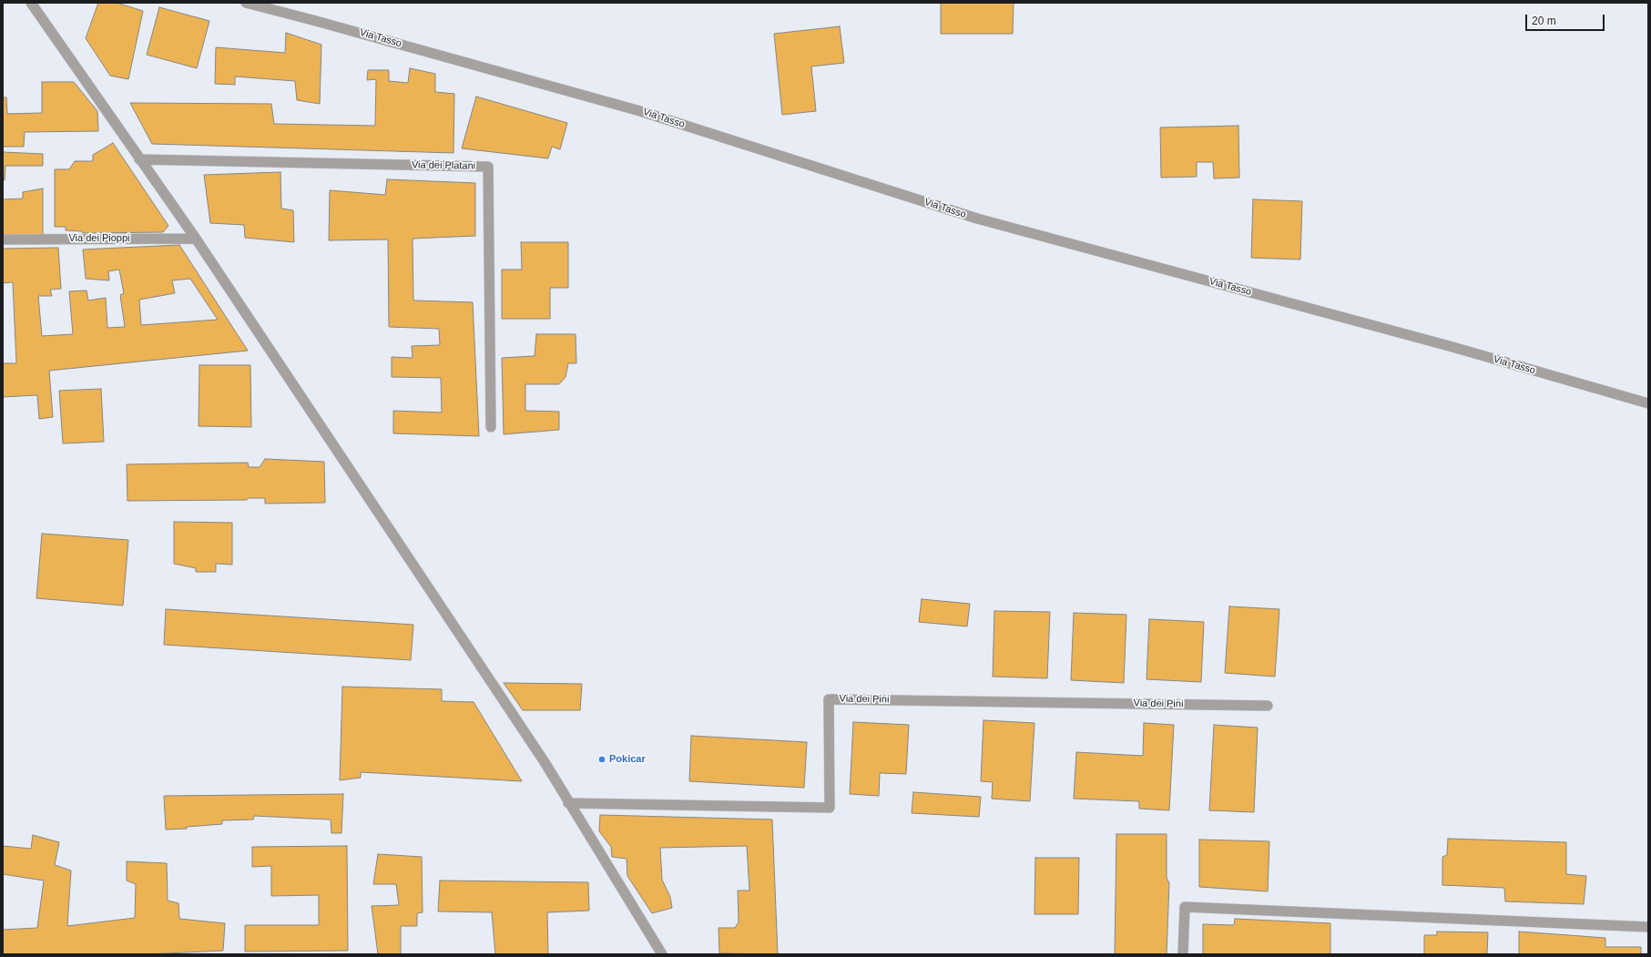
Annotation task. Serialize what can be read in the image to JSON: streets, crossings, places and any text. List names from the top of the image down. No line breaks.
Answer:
{"streets":{"street":["Via Tasso","Via dei Platani","Via dei Pioppi","Via dei Pini"]},"places":["Pokicar"],"scale_bar":"20 m"}
